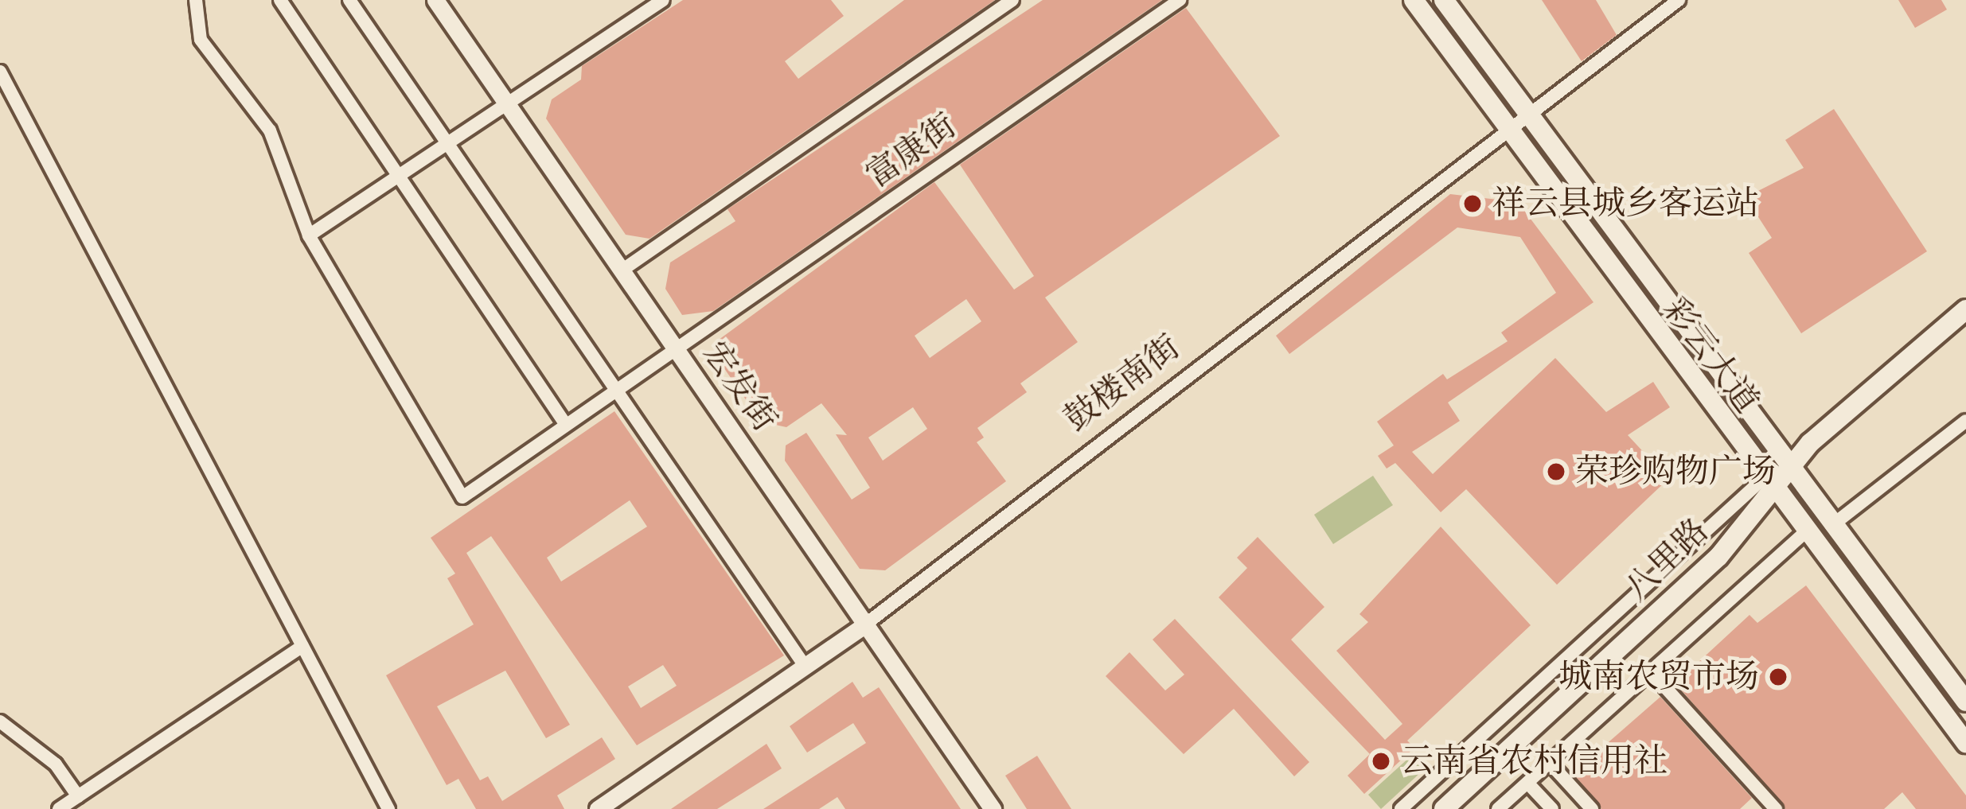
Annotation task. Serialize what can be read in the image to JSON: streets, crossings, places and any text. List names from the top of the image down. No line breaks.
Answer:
{"streets":{"main road":["彩云大道","八里路"],"street":["富康街","鼓楼南街","宏发街"]},"crossings":[["富康街","宏发街"],["彩云大道","鼓楼南街"],["彩云大道","八里路"],["鼓楼南街","宏发街"]],"places":["祥云县城乡客运站","荣珍购物广场","城南农贸市场","云南省农村信用社"]}
